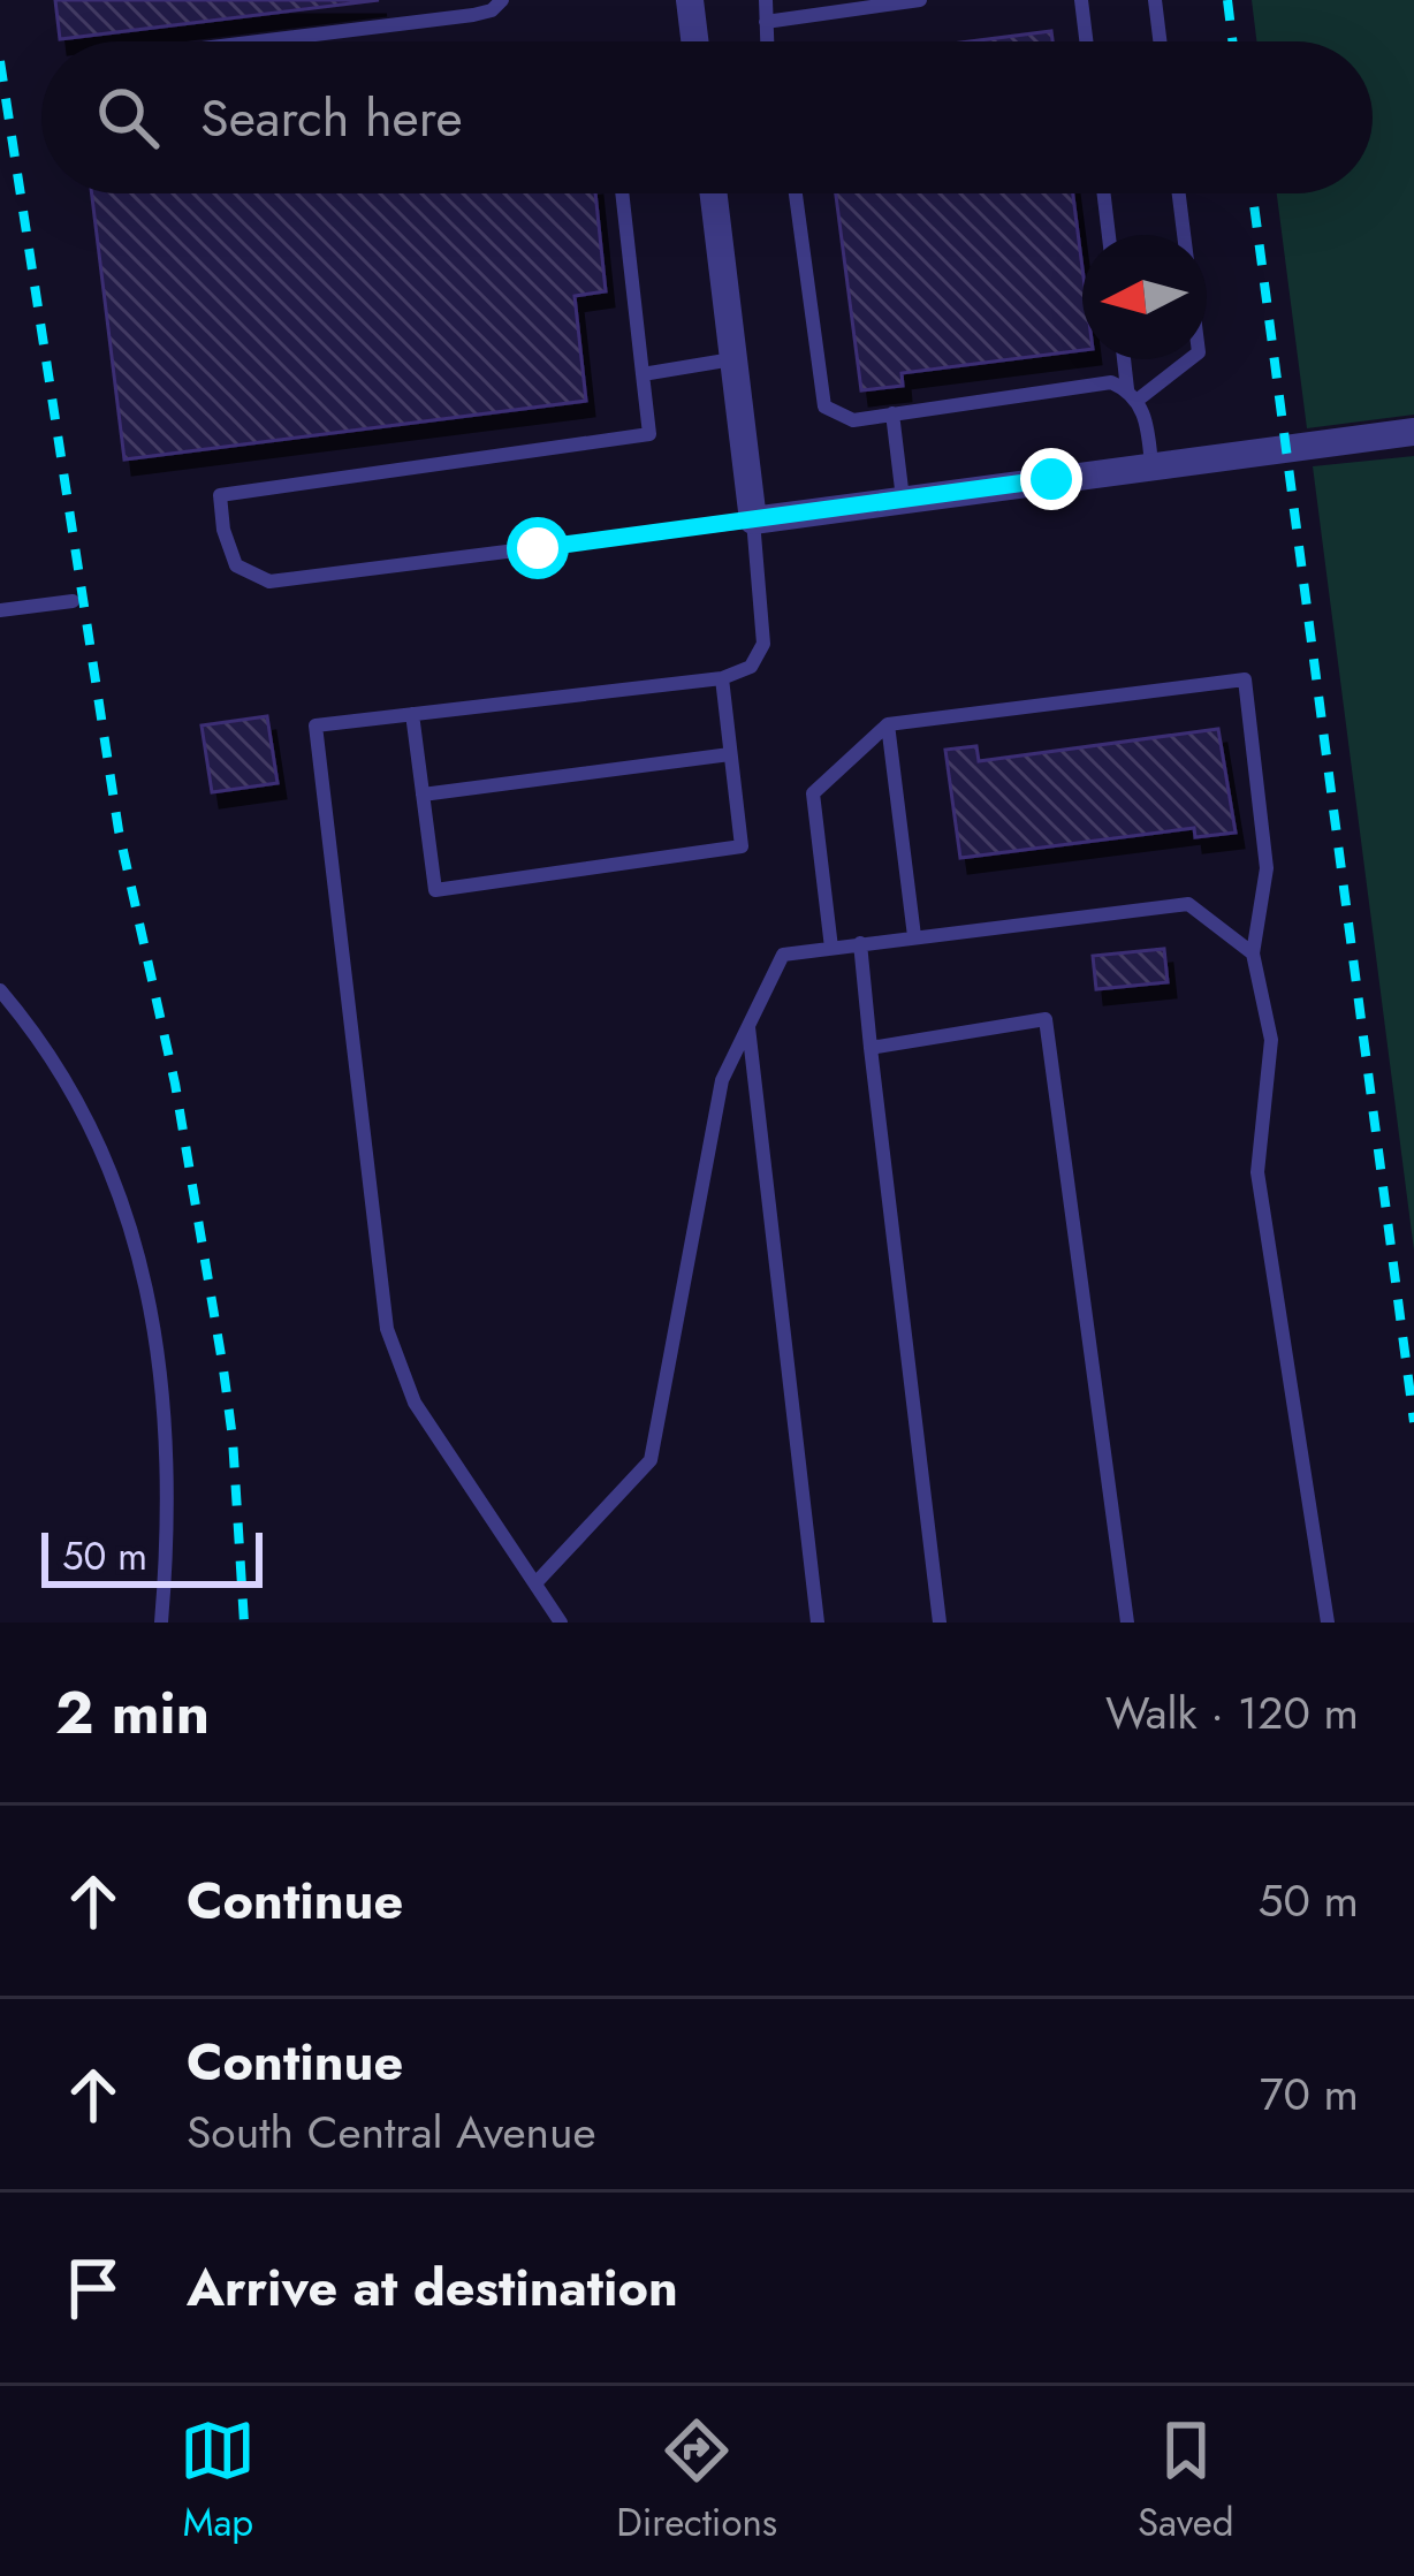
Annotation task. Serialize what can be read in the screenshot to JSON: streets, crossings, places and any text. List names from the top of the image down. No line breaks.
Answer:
{"scale_bar":"50 m","north":"left","page":{"search":"Search here","scale":"50 m","heading":["2 min","Walk · 120 m"],"list":[["Continue","50 m"],["Continue","South Central Avenue","70 m"],"Arrive at destination"],"nav":["Map","Directions","Saved"]}}
